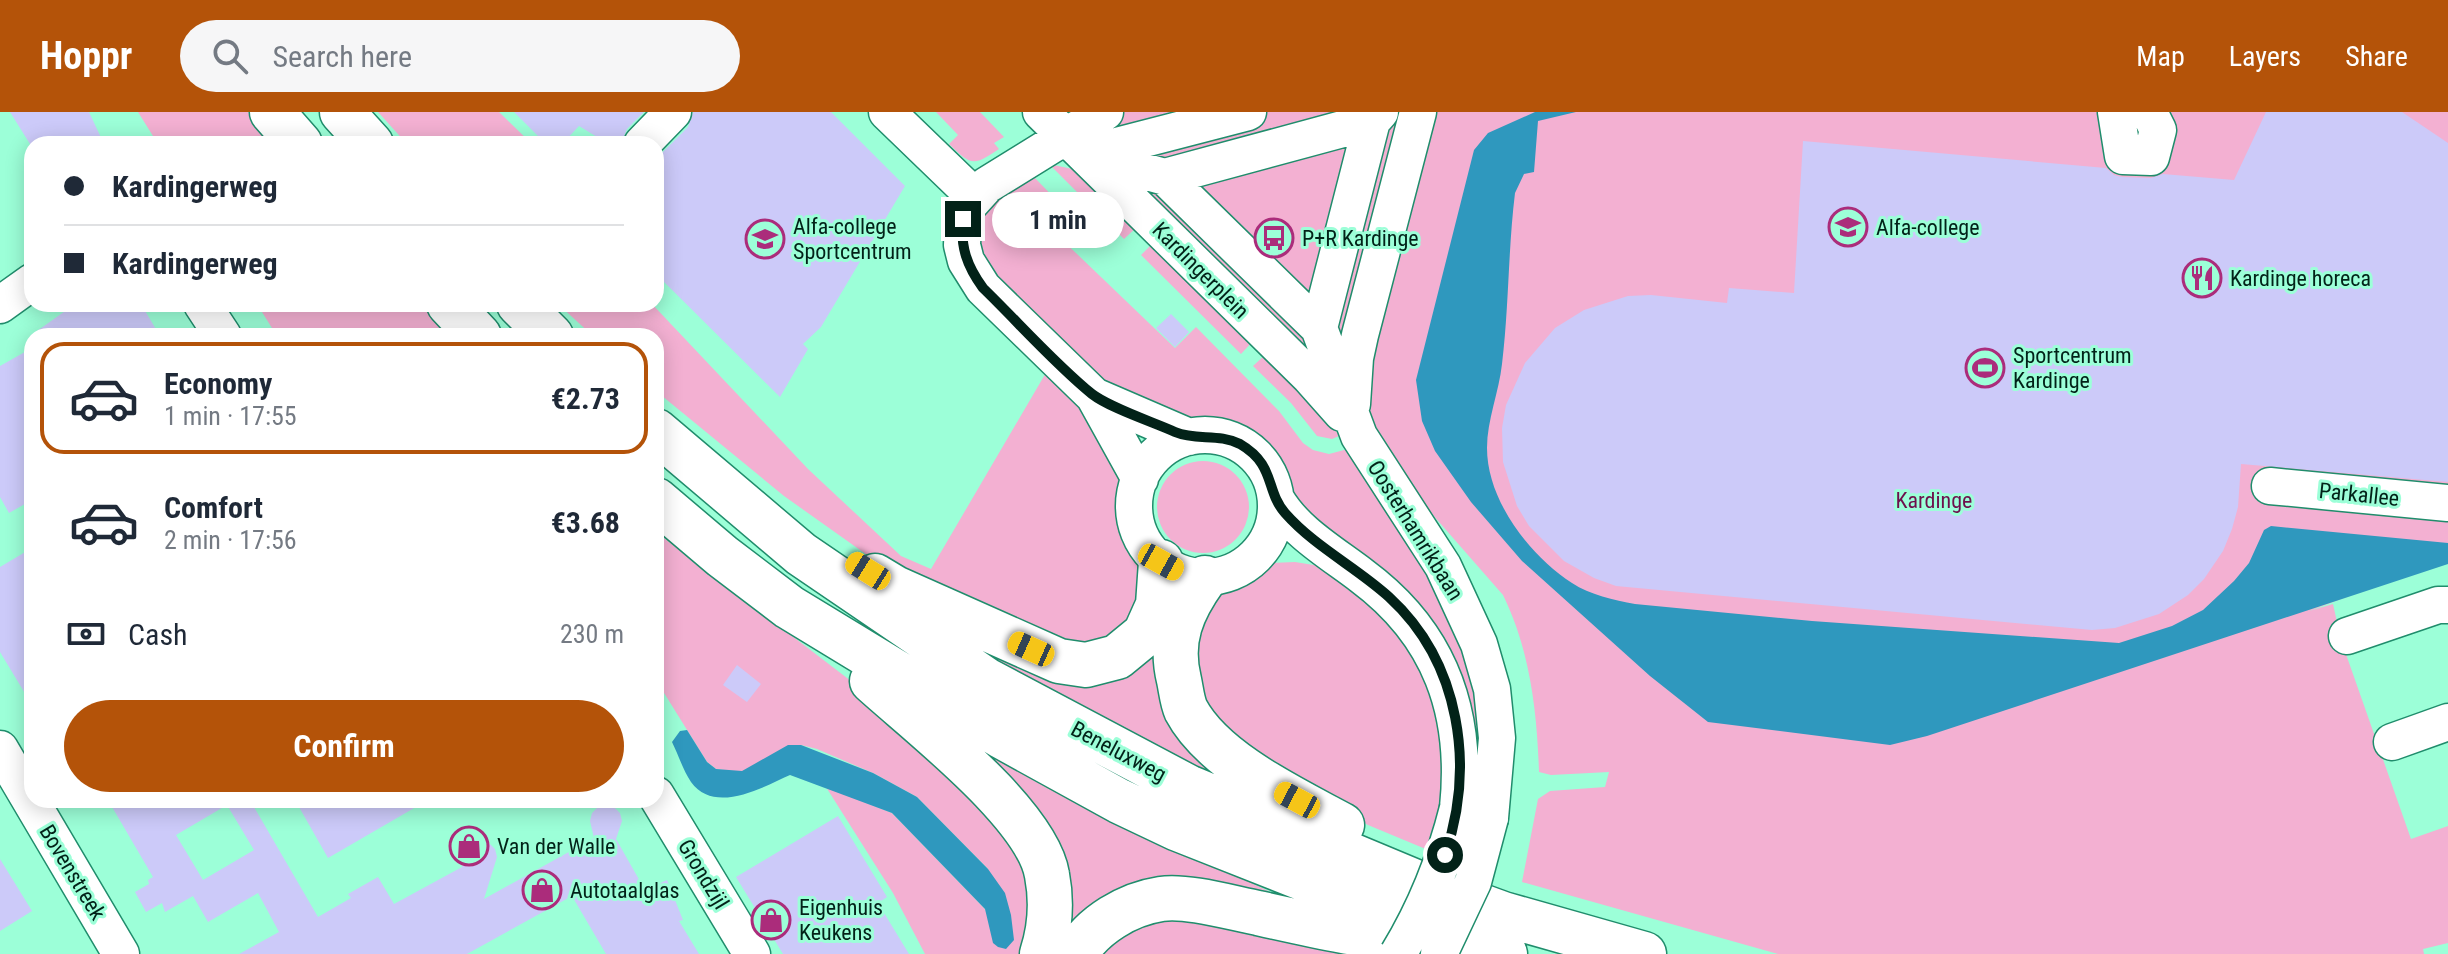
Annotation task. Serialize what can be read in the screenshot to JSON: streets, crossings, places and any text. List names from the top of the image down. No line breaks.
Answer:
{"streets":{"highway":["Beneluxweg"],"street":["Kardingerplein","Parkallee","Oosterhamrikbaan","Bovenstreek","Grondzijl"]},"crossings":[["Kardingerplein","Oosterhamrikbaan"],["Oosterhamrikbaan","Beneluxweg"]],"parks":["Kardinge"],"places":{"school or university":["Alfa-college","Alfa-college Sportcentrum"],"bus stop":["P+R Kardinge"],"restaurant":["Kardinge horeca"],"sports":["Sportcentrum Kardinge"],"shop":["Van der Walle","Autotaalglas","Eigenhuis Keukens"]},"page":{"header":"Hoppr","search":"Search here","nav":["Map","Layers","Share"],"banner":["Kardingerweg","Kardingerweg"],"bubble":"1 min","list":[{"name":"Economy","note":"1 min · 17:55","value":"€2.73"},{"name":"Comfort","note":"2 min · 17:56","value":"€3.68"}],"pay":["Cash","230 m"],"buttons":"Confirm"}}
